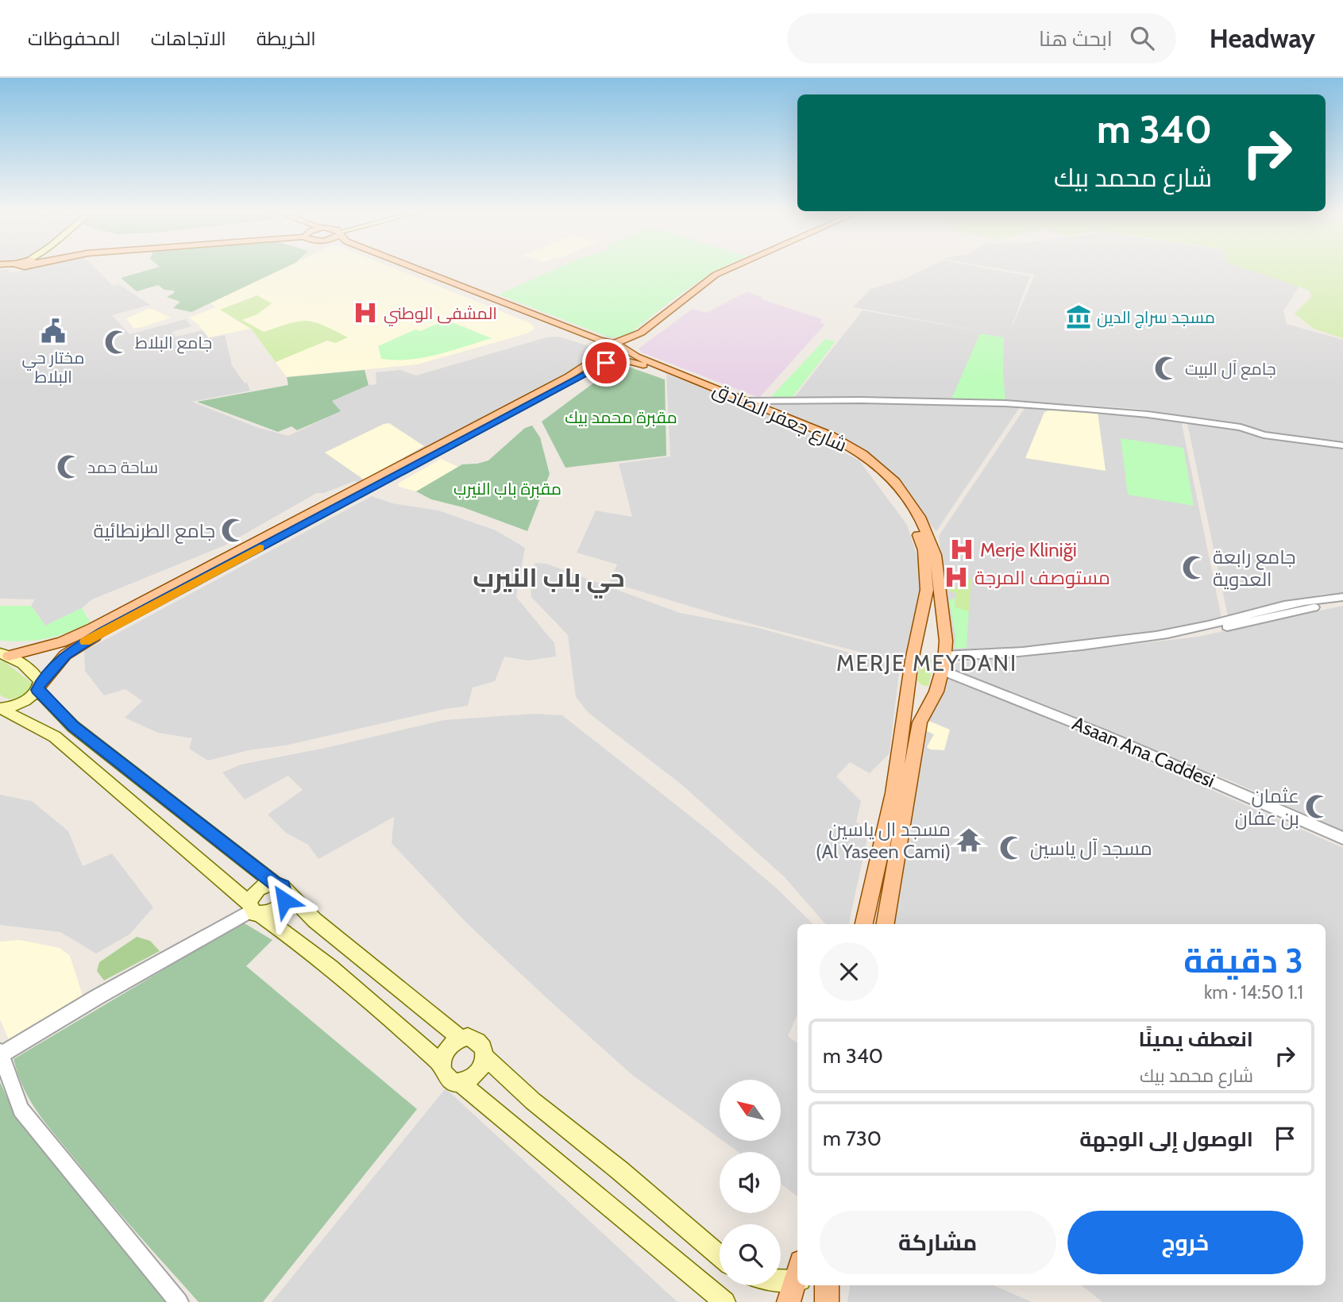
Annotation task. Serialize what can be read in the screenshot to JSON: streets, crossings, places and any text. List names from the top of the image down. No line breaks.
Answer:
{"streets":{"main road":["شارع جعفر الصادق"],"street":["Asaan Ana Caddesi"]},"crossings":[["شارع جعفر الصادق","Asaan Ana Caddesi"]],"districts":["حي باب النيرب","MERJE MEYDANI"],"parks":["مقبرة محمد بيك","مقبرة باب النيرب"],"places":{"hospital":["المشفى الوطني","Merje Kliniği","مستوصف المرجة"],"museum":["مسجد سراج الدين"],"public building":["مختار حي البلاط"],"mosque":["جامع البلاط","جامع آل البيت","ساحة حمد","جامع الطرنطائية","جامع رابعة العدوية","عثمان بن عفان","مسجد آل ياسين"],"temple":["مسجد ال ياسين (Al Yaseen Cami)"]},"north":"top left","page":{"header":"Headway","search":"ابحث هنا","nav":["الخريطة","الاتجاهات","المحفوظات"],"turn":["340 m","شارع محمد بيك"],"heading":["3 دقيقة","1.1 km · 14:50"],"list":[{"name":"انعطف يمينًا","note":"شارع محمد بيك","value":"340 m"},{"name":"الوصول إلى الوجهة","value":"730 m"}],"buttons":["خروج","مشاركة"]}}
